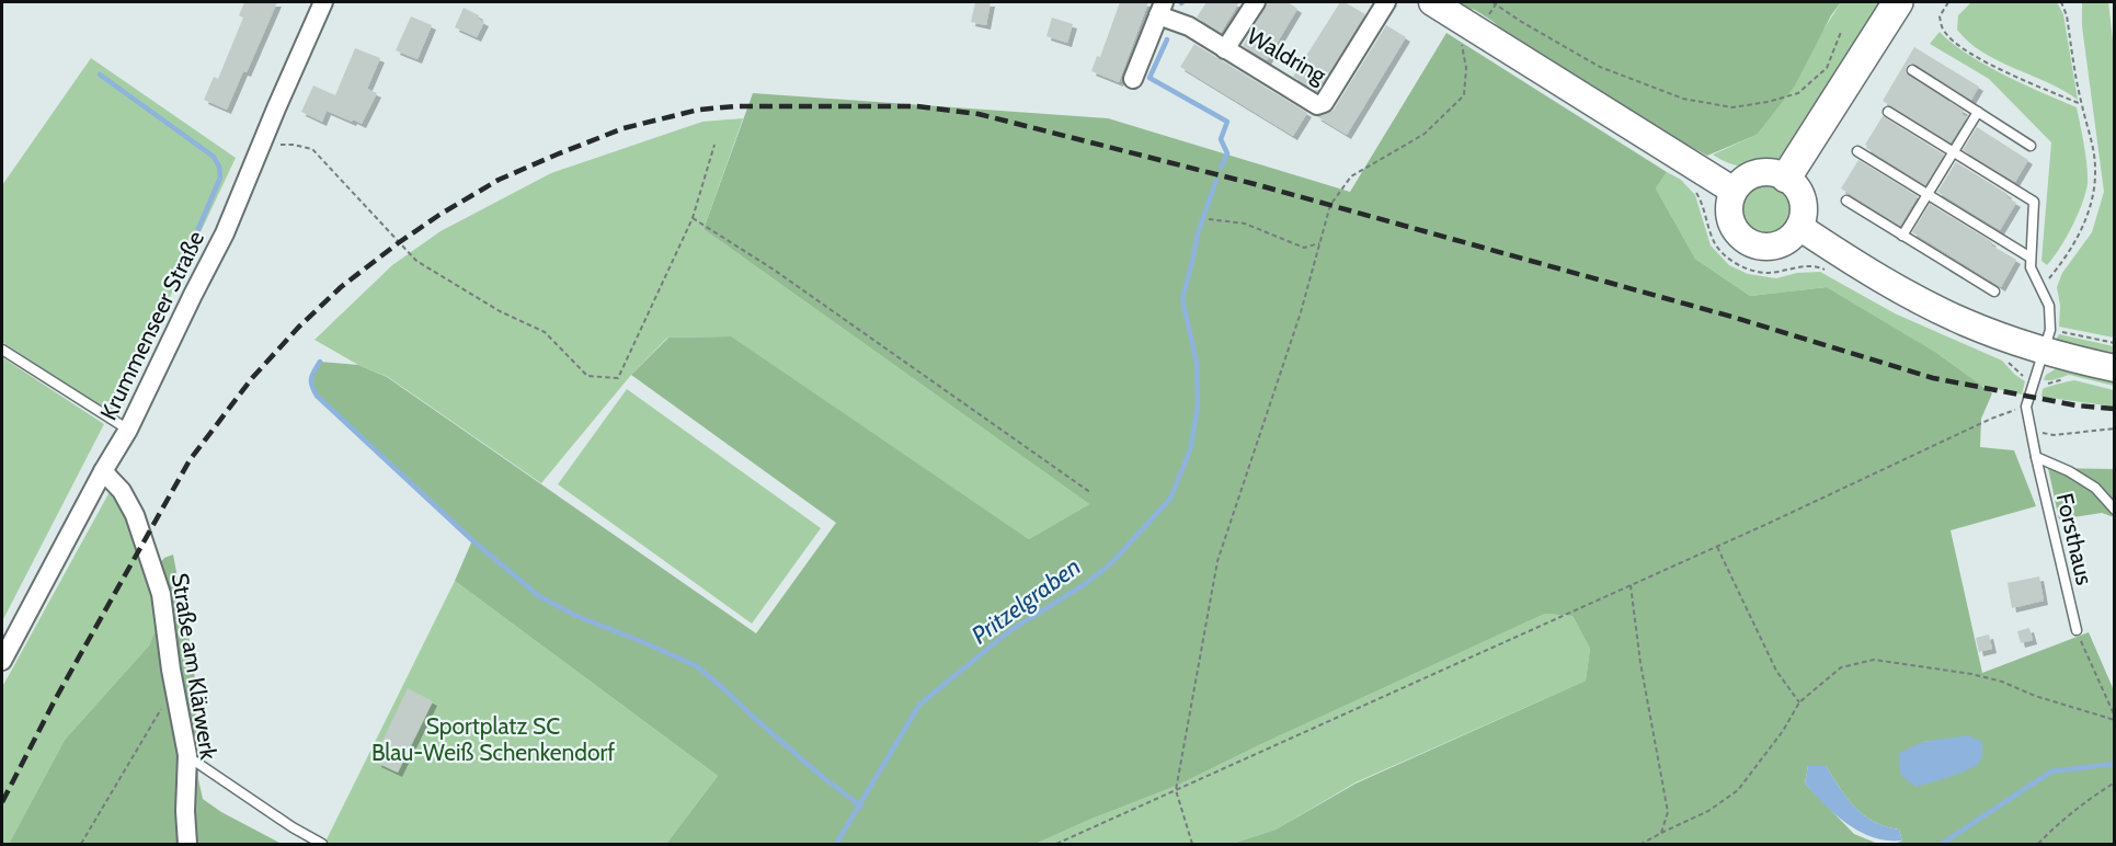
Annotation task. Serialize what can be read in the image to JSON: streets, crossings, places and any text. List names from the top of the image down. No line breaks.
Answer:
{"streets":{"street":["Waldring","Krummenseer Straße","Straße am Klärwerk"],"lane":["Forsthaus"]},"crossings":[["Krummenseer Straße","Straße am Klärwerk"]],"water":["Pritzelgraben"],"parks":["Sportplatz SC Blau-Weiß Schenkendorf"]}
